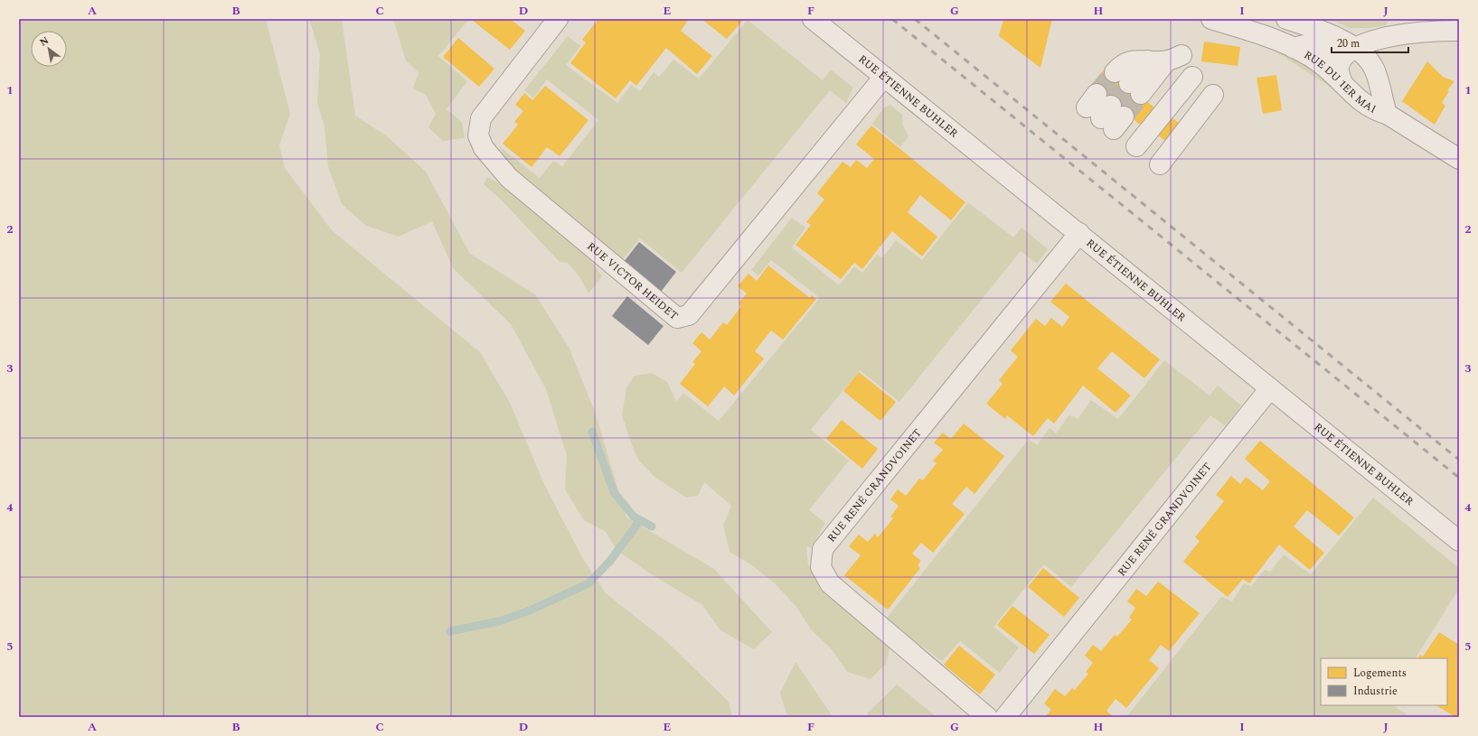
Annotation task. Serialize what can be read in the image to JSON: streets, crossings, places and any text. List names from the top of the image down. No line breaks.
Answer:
{"streets":{"street":["RUE DU 1ER MAI","RUE ÉTIENNE BUHLER","RUE VICTOR HEIDET","RUE RENÉ GRANDVOINET"]},"crossings":[["RUE ÉTIENNE BUHLER","RUE VICTOR HEIDET"],["RUE ÉTIENNE BUHLER","RUE RENÉ GRANDVOINET"]],"legend":["Logements","Industrie"],"scale_bar":"20 m","north":"top left","grid":{"columns":["A","B","C","D","E","F","G","H","I","J"],"rows":["1","2","3","4","5"]}}
